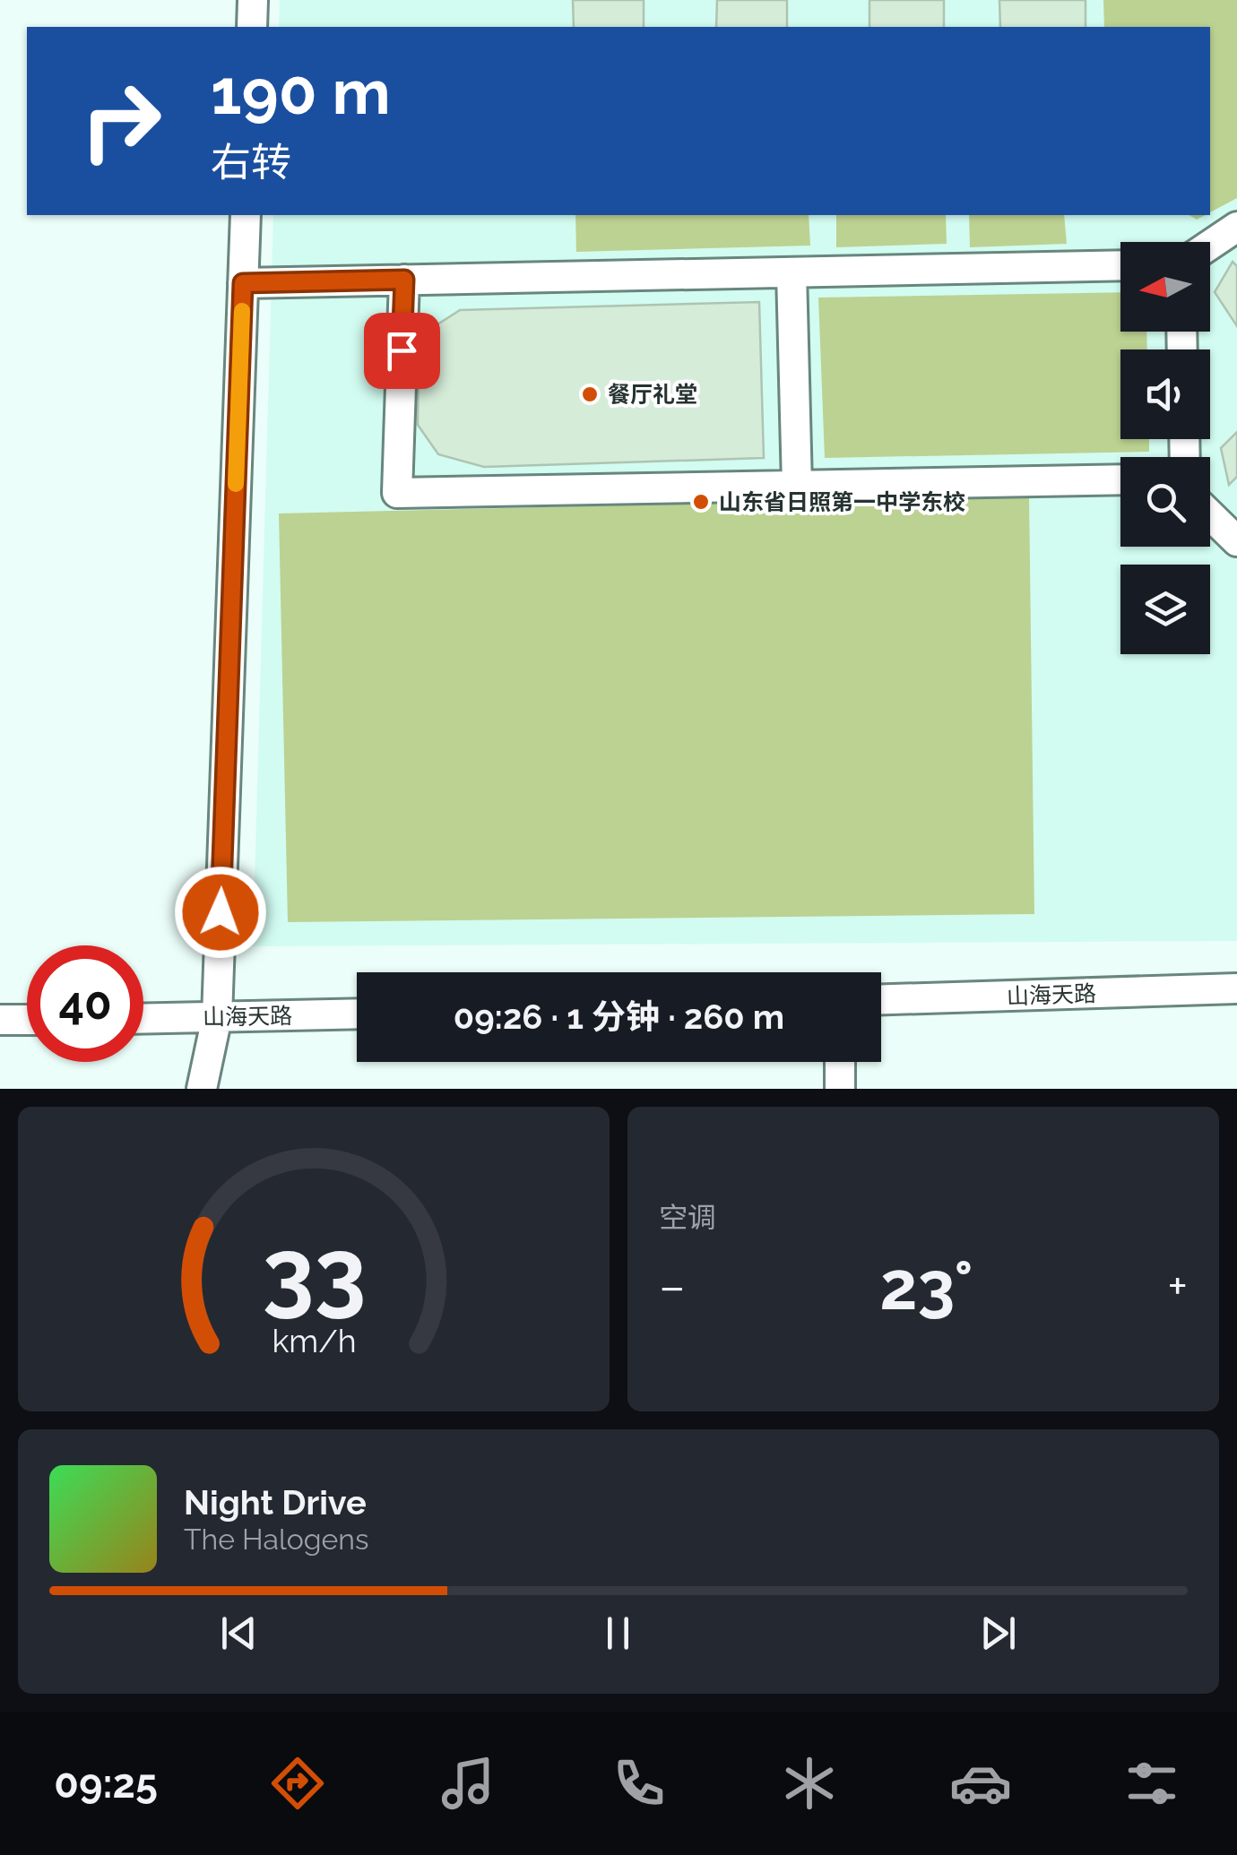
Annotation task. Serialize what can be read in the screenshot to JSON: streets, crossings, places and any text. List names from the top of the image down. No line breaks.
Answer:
{"streets":{"street":["山海天路"]},"places":["餐厅礼堂","山东省日照第一中学东校"],"north":"left","page":{"turn":["190 m","右转"],"limit":"40","trip":"09:26 · 1 分钟 · 260 m","tile":"空调","heat":["−","23°","+"],"song":["Night Drive","The Halogens"],"tabs":"09:25","gauge":["33","km/h"]}}
